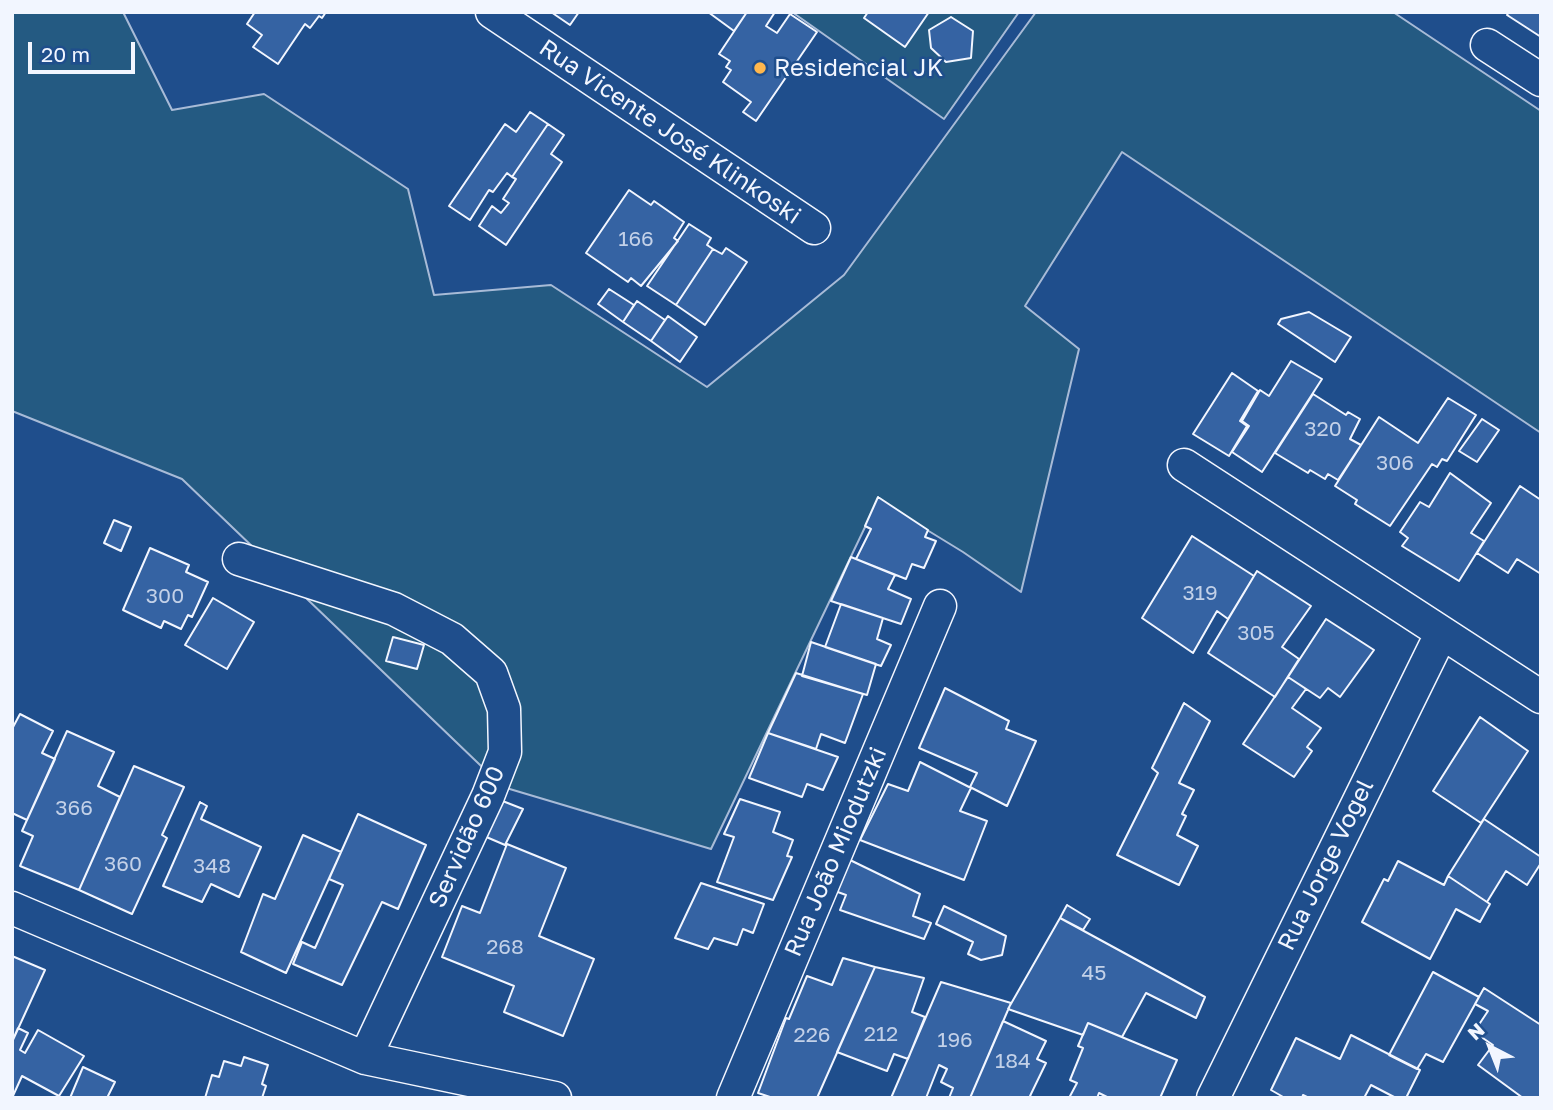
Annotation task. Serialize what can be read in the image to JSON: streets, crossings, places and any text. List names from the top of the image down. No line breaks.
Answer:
{"streets":{"street":["Rua Vicente José Klinkoski","Servidão 600","Rua João Miodutzki","Rua Jorge Vogel"]},"places":["Residencial JK"],"house_numbers":["166","320","306","319","300","305","366","360","348","268","45","212","226","196","184"],"scale_bar":"20 m","north":"top left"}
